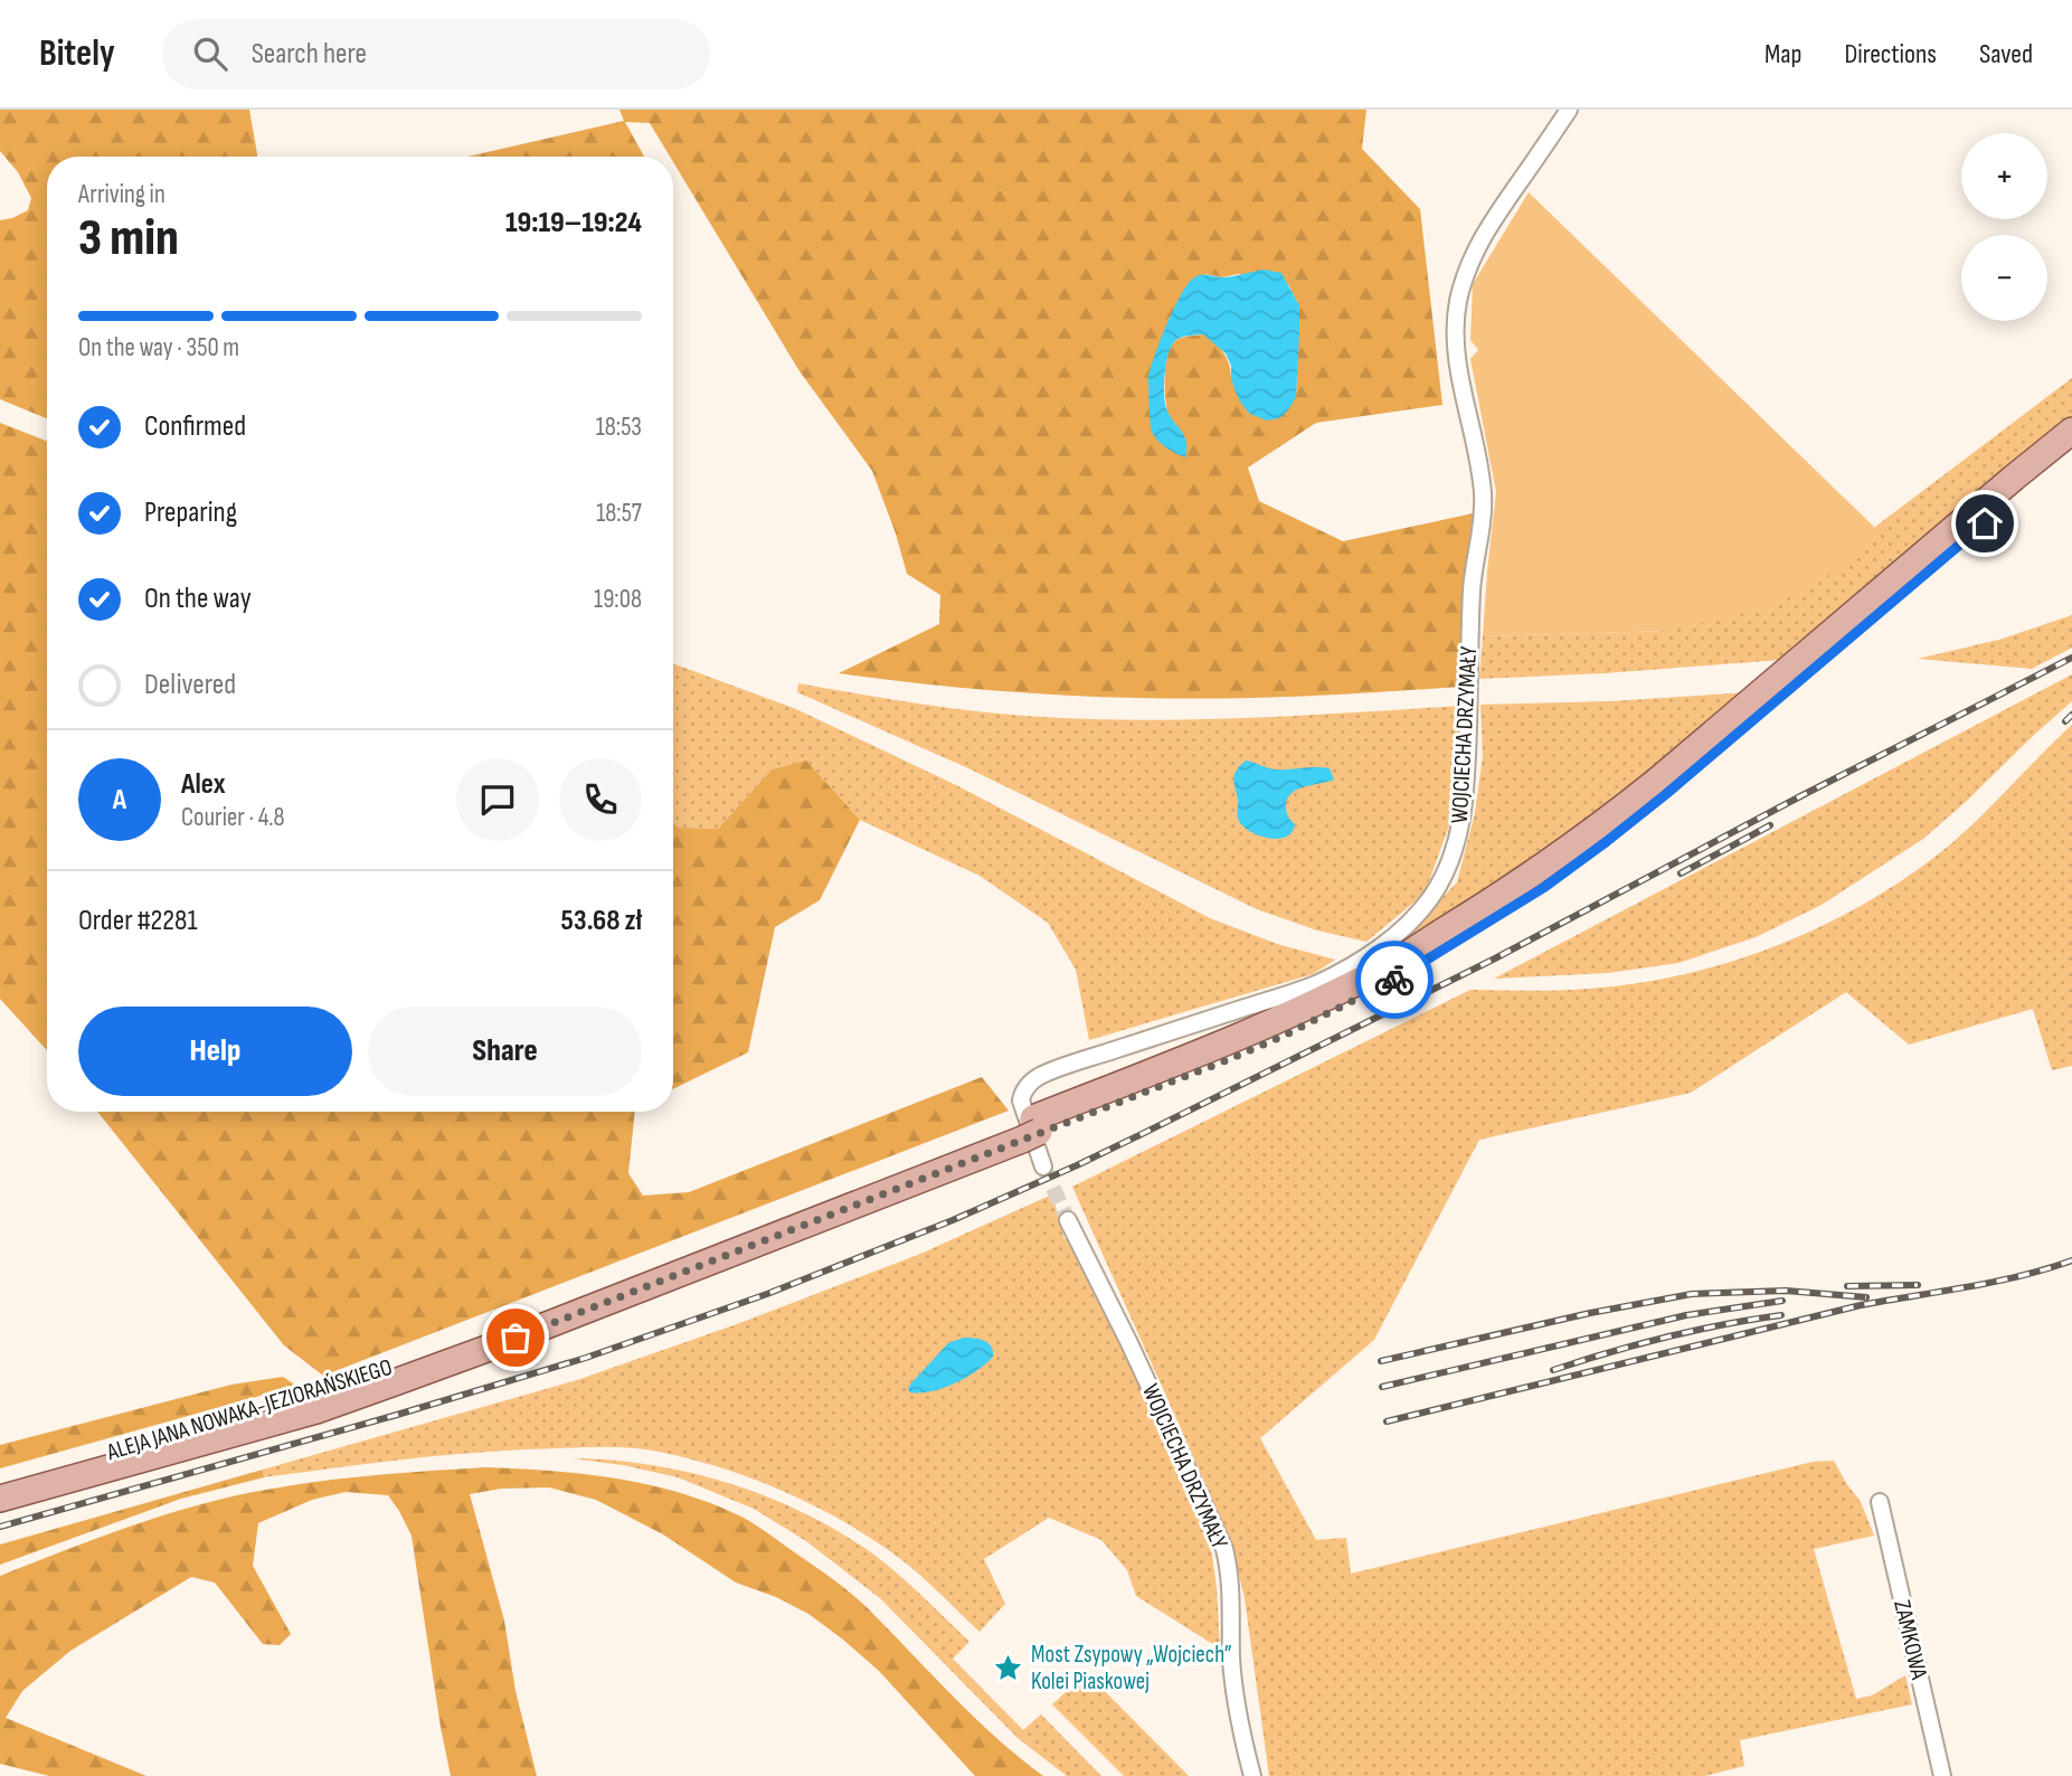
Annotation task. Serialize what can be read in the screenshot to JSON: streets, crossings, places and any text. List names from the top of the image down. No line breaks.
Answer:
{"streets":{"main road":["ALEJA JANA NOWAKA-JEZIORAŃSKIEGO"],"street":["WOJCIECHA DRZYMAŁY","ZAMKOWA"]},"places":{"place":["Most Zsypowy „Wojciech” Kolei Piaskowej"]},"page":{"header":"Bitely","search":"Search here","nav":["Map","Directions","Saved"],"map_buttons":["+","−"],"heading":["3 min","Arriving in","19:19–19:24"],"panel":["Alex","Courier · 4.8","Order #2281","53.68 zł"],"bar":"On the way · 350 m","list":[["Confirmed","18:53"],["Preparing","18:57"],["On the way","19:08"],"Delivered"],"round":"A","buttons":["Help","Share"]}}
